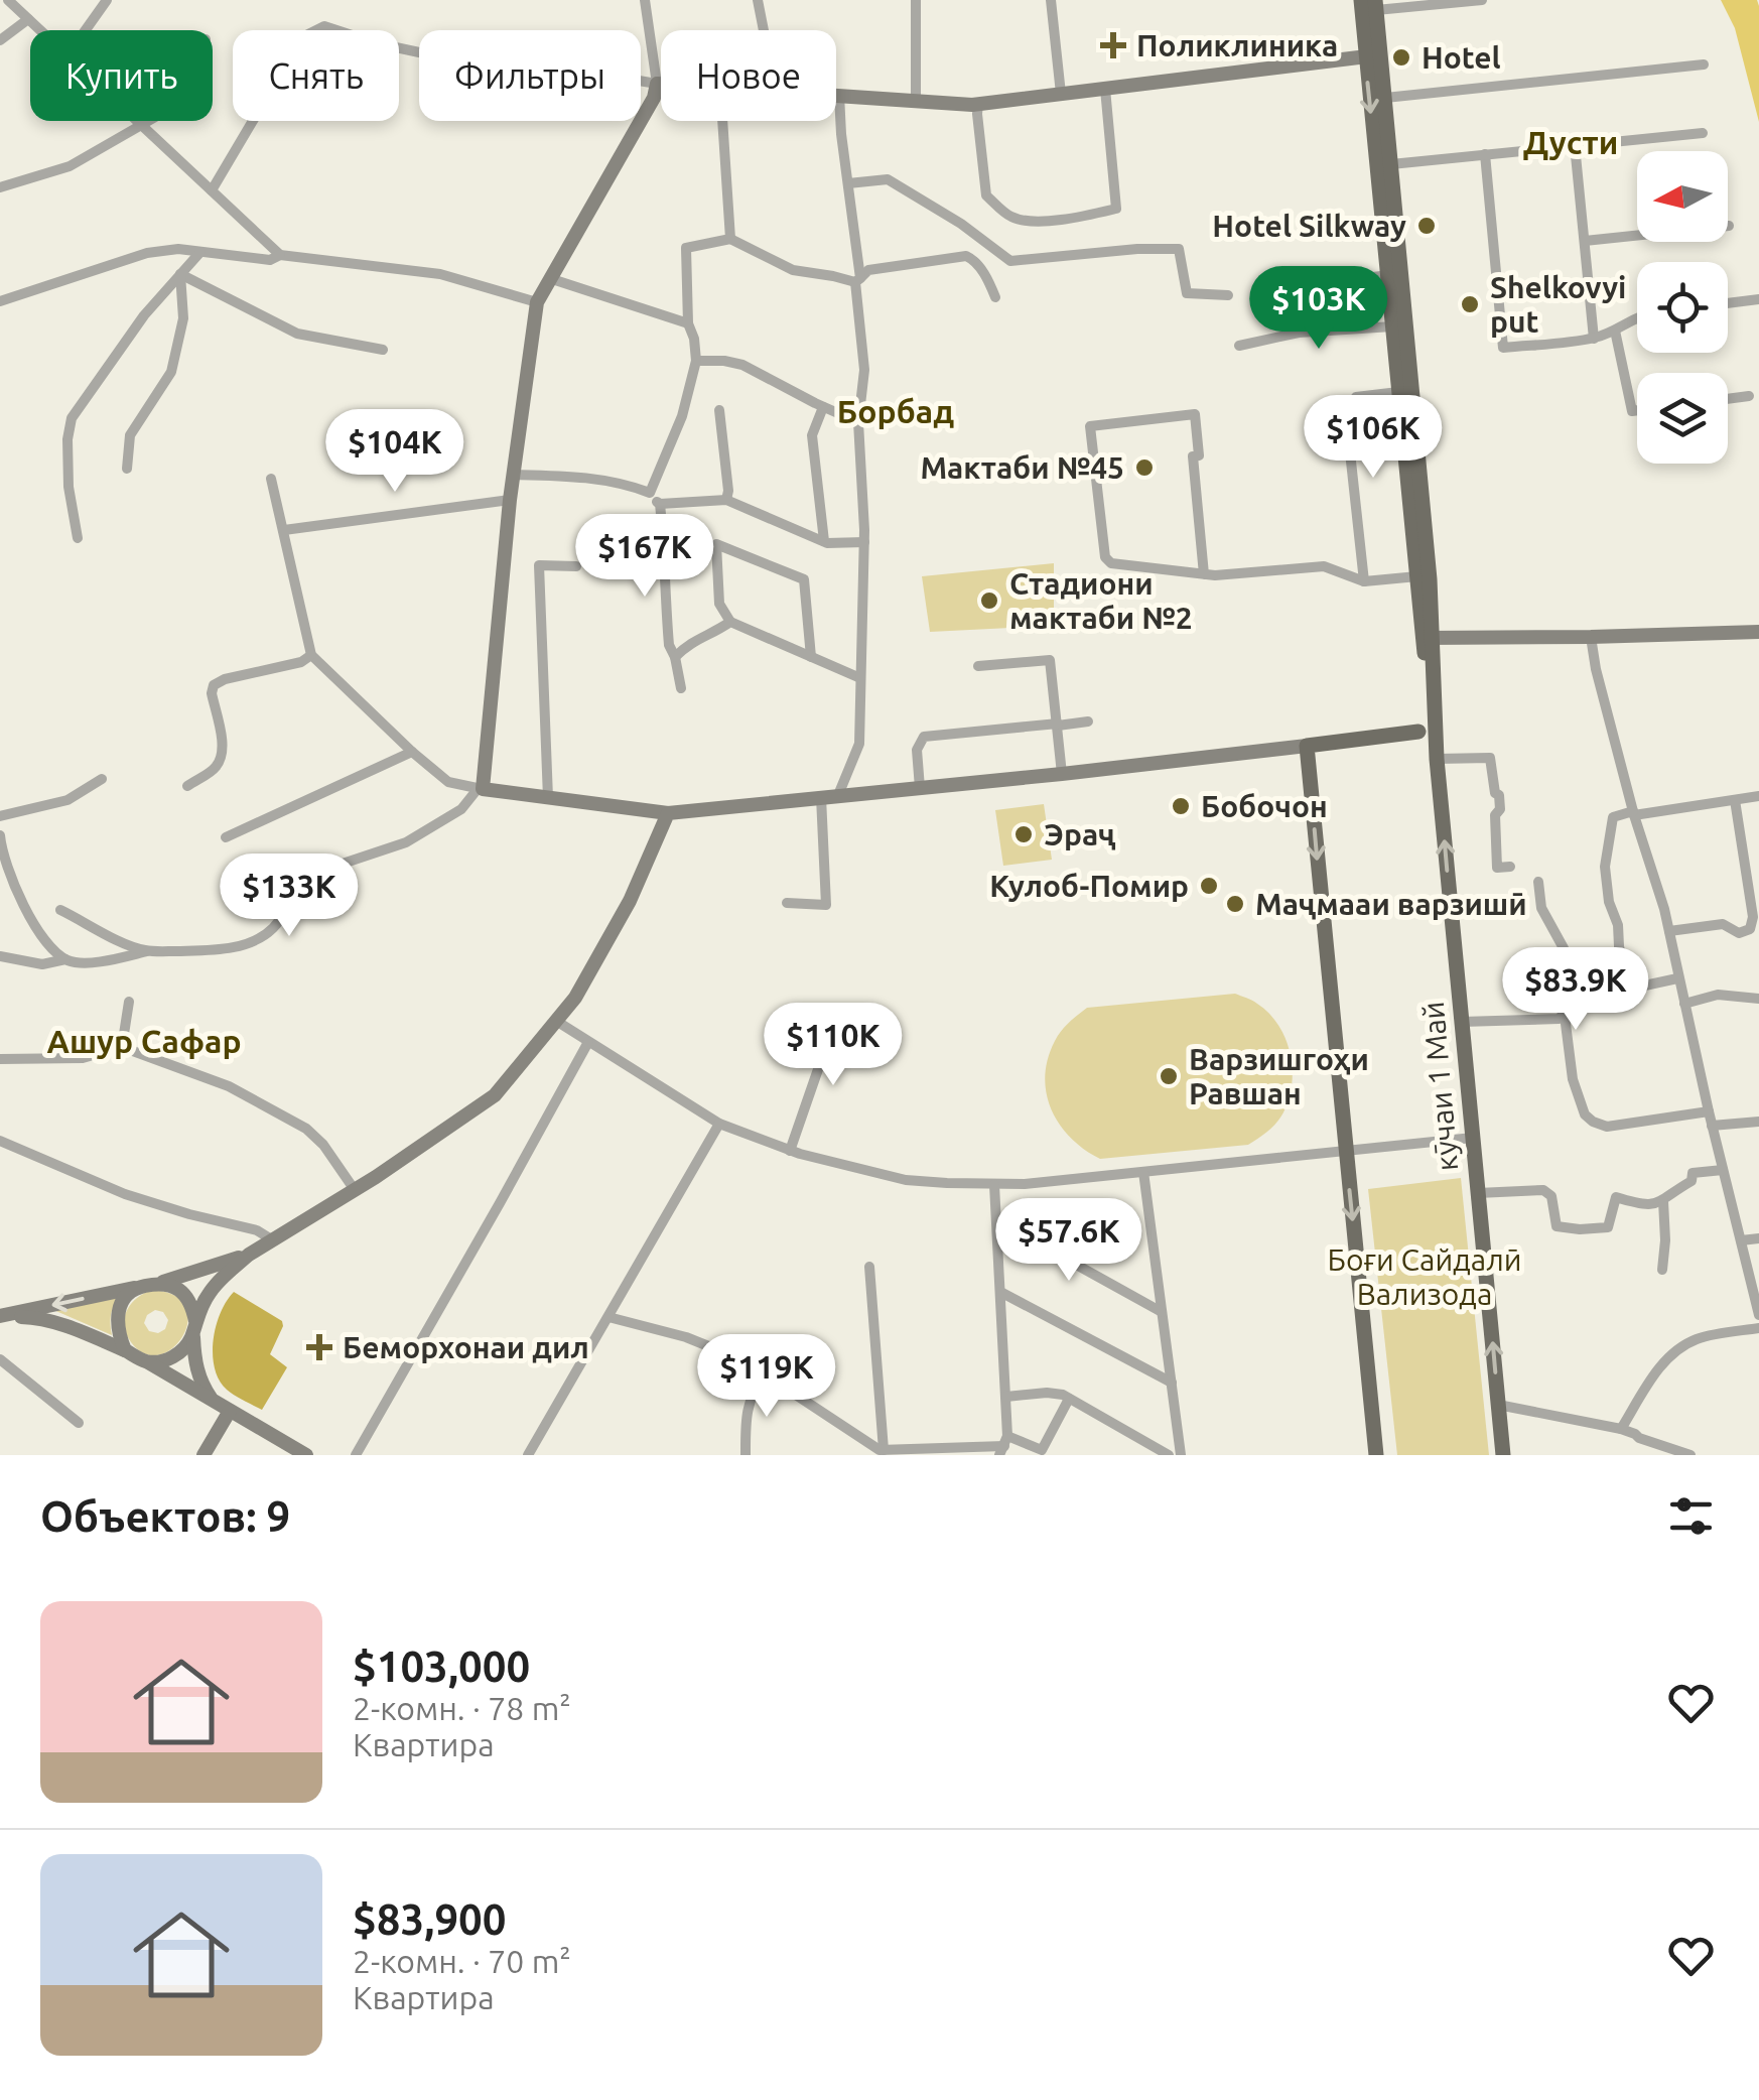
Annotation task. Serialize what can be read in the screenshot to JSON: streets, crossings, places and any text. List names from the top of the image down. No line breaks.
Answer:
{"streets":{"main road":["кӯчаи 1 Май"]},"districts":["Дусти","Борбад","Ашур Сафар"],"parks":["Боғи Сайдалӣ Вализода"],"places":{"health":["Поликлиника","Беморхонаи дил"],"other":["Hotel","Hotel Silkway","Shelkovyi put","Мактаби №45","Стадиони мактаби №2","Бобочон","Эраҷ","Кулоб-Помир","Маҷмааи варзишӣ","Варзишгоҳи Равшан"]},"north":"left","page":{"chip":["Купить","Снять","Фильтры","Новое"],"price":["$103K","$106K","$104K","$167K","$133K","$83.9K","$110K","$57.6K","$119K"],"heading":"Объектов: 9","list":[{"name":"$103,000","note":"2-комн. · 78 m² · Квартира"},{"name":"$83,900","note":"2-комн. · 70 m² · Квартира"}]}}
